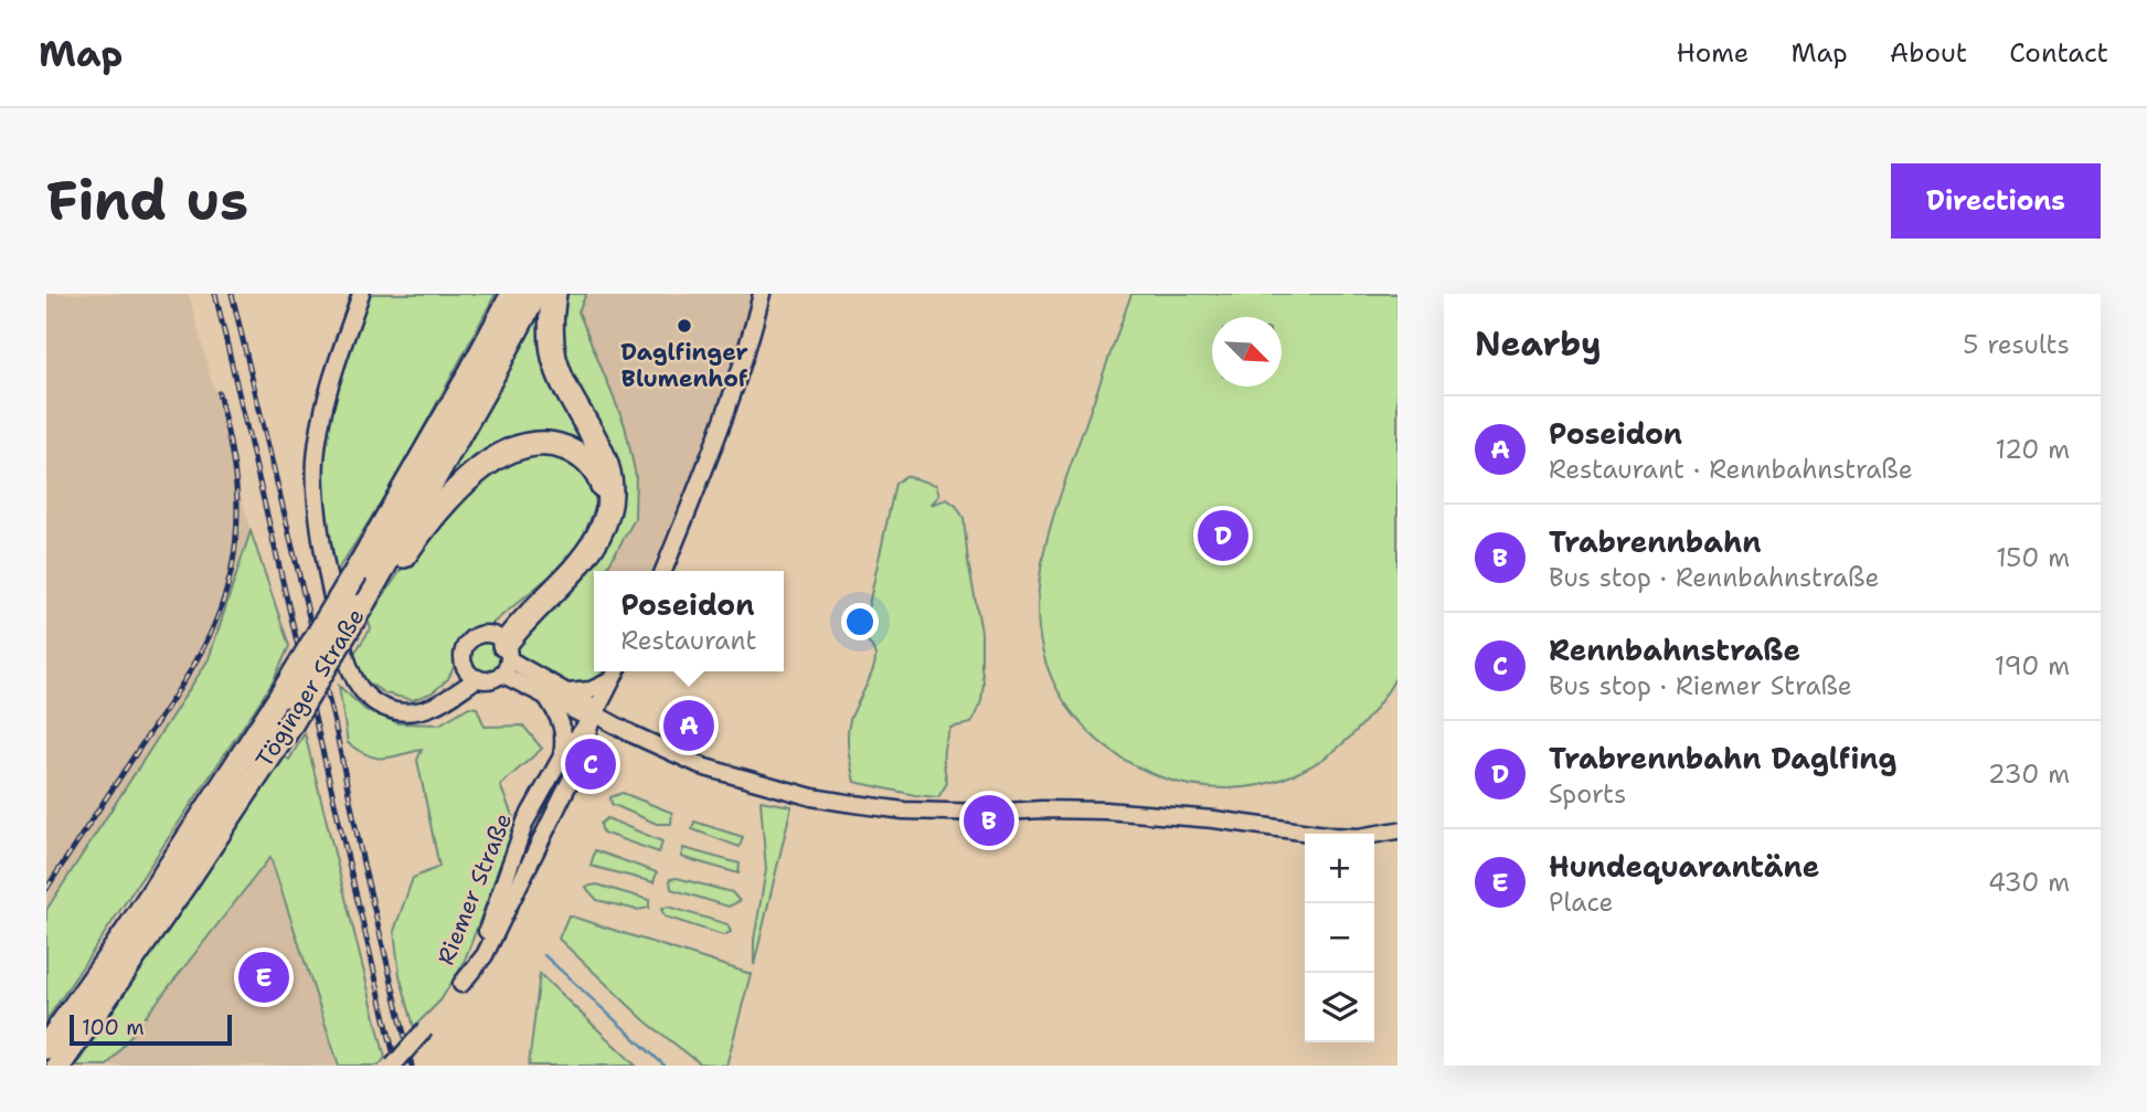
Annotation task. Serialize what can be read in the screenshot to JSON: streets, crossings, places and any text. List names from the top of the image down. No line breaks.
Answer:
{"streets":{"highway":["Töginger Straße"],"street":["Riemer Straße"]},"places":["Daglfinger Blumenhof"],"scale_bar":"100 m","north":"bottom right","page":{"header":"Map","nav":["Home","Map","About","Contact"],"buttons":"Directions","title":"Find us","heading":["Nearby","5 results"],"list":[{"mark":"A","name":"Poseidon","note":"Restaurant · Rennbahnstraße","value":"120 m"},{"mark":"B","name":"Trabrennbahn","note":"Bus stop · Rennbahnstraße","value":"150 m"},{"mark":"C","name":"Rennbahnstraße","note":"Bus stop · Riemer Straße","value":"190 m"},{"mark":"D","name":"Trabrennbahn Daglfing","note":"Sports","value":"230 m"},{"mark":"E","name":"Hundequarantäne","note":"Place","value":"430 m"}],"pins":["D","A","C","B","E"],"popup":["Poseidon","Restaurant"],"map_buttons":["+","−"],"scale":"100 m"}}
